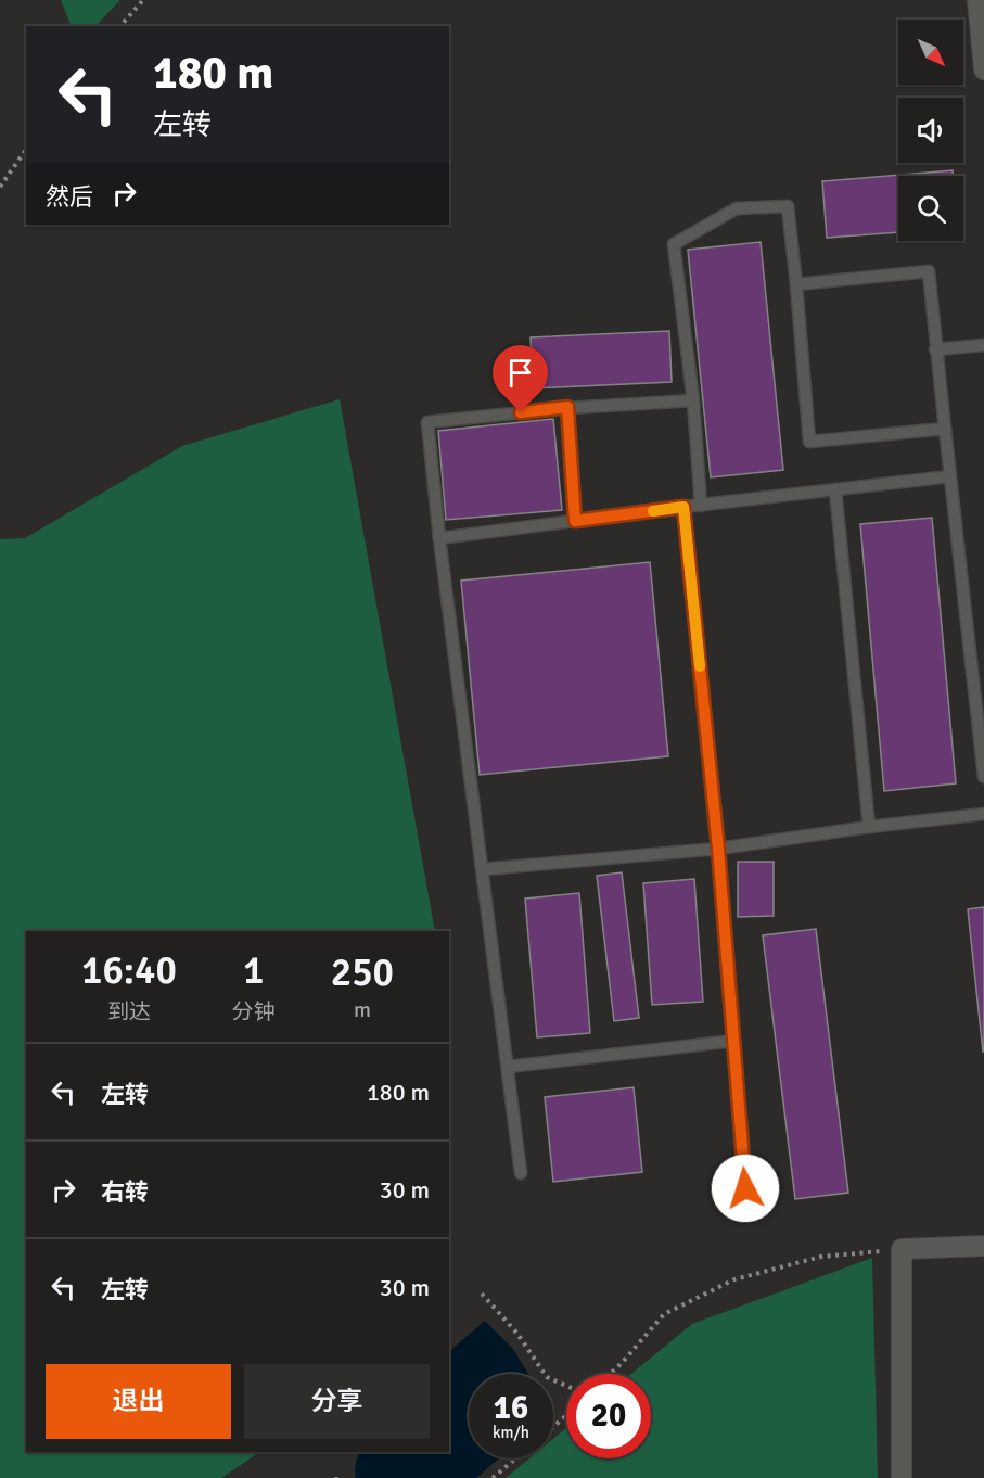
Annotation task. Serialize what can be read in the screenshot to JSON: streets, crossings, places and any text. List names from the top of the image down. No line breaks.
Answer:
{"north":"bottom right","page":{"turn":["180 m","左转"],"then":"然后","eta":["16:40","到达","1","分钟","250","m"],"list":[{"name":"左转","value":"180 m"},{"name":"右转","value":"30 m"},{"name":"左转","value":"30 m"}],"buttons":["退出","分享"],"speed":"16 km/h","limit":"20"}}
